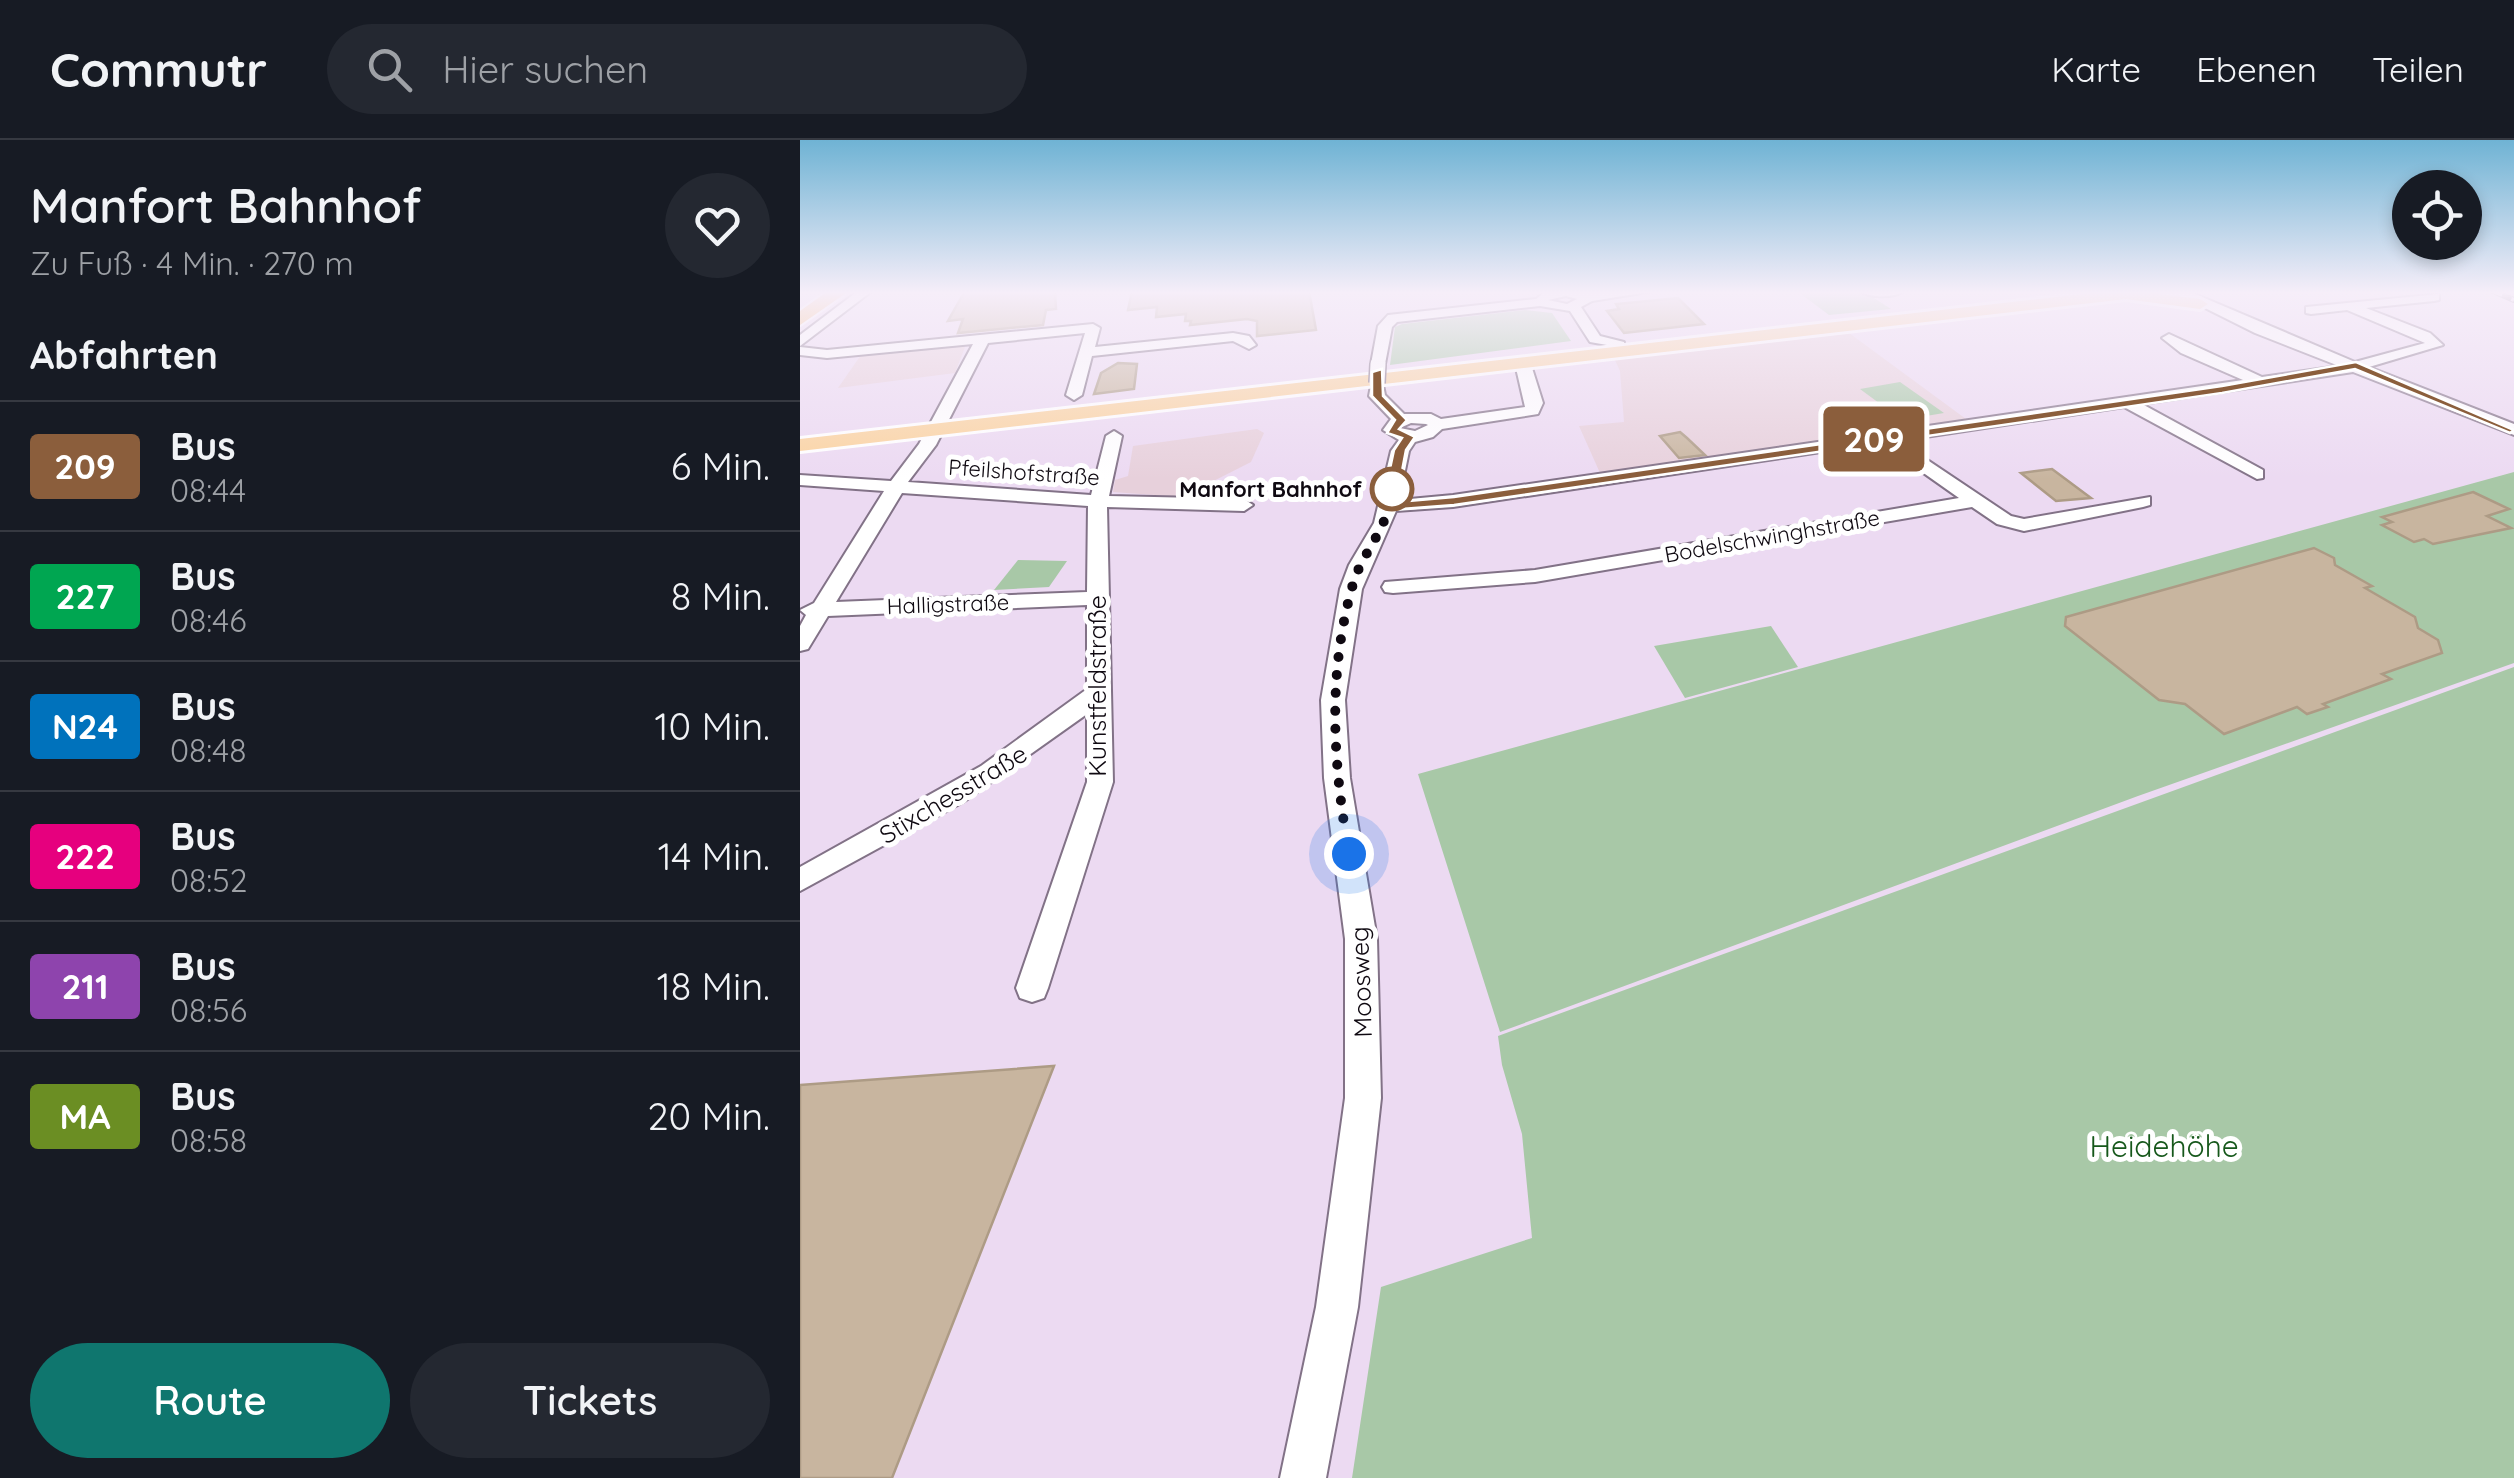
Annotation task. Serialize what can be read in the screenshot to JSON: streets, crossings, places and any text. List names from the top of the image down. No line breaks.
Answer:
{"streets":{"street":["Pfeilshofstraße","Bodelschwinghstraße","Halligstraße","Kunstfeldstraße","Stixchesstraße","Moosweg"]},"crossings":[["Pfeilshofstraße","Kunstfeldstraße"],["Halligstraße","Kunstfeldstraße"],["Kunstfeldstraße","Stixchesstraße"]],"parks":["Heidehöhe"],"places":["Manfort Bahnhof"],"lines":["bus line 209"],"page":{"header":"Commutr","search":"Hier suchen","nav":["Karte","Ebenen","Teilen"],"heading":[["Manfort Bahnhof","Zu Fuß · 4 Min. · 270 m"],"Abfahrten"],"on_map":"209","list":[{"mark":"209","name":"Bus","note":"08:44","value":"6 Min."},{"mark":"227","name":"Bus","note":"08:46","value":"8 Min."},{"mark":"N24","name":"Bus","note":"08:48","value":"10 Min."},{"mark":"222","name":"Bus","note":"08:52","value":"14 Min."},{"mark":"211","name":"Bus","note":"08:56","value":"18 Min."},{"mark":"MA","name":"Bus","note":"08:58","value":"20 Min."}],"buttons":["Route","Tickets"]}}
